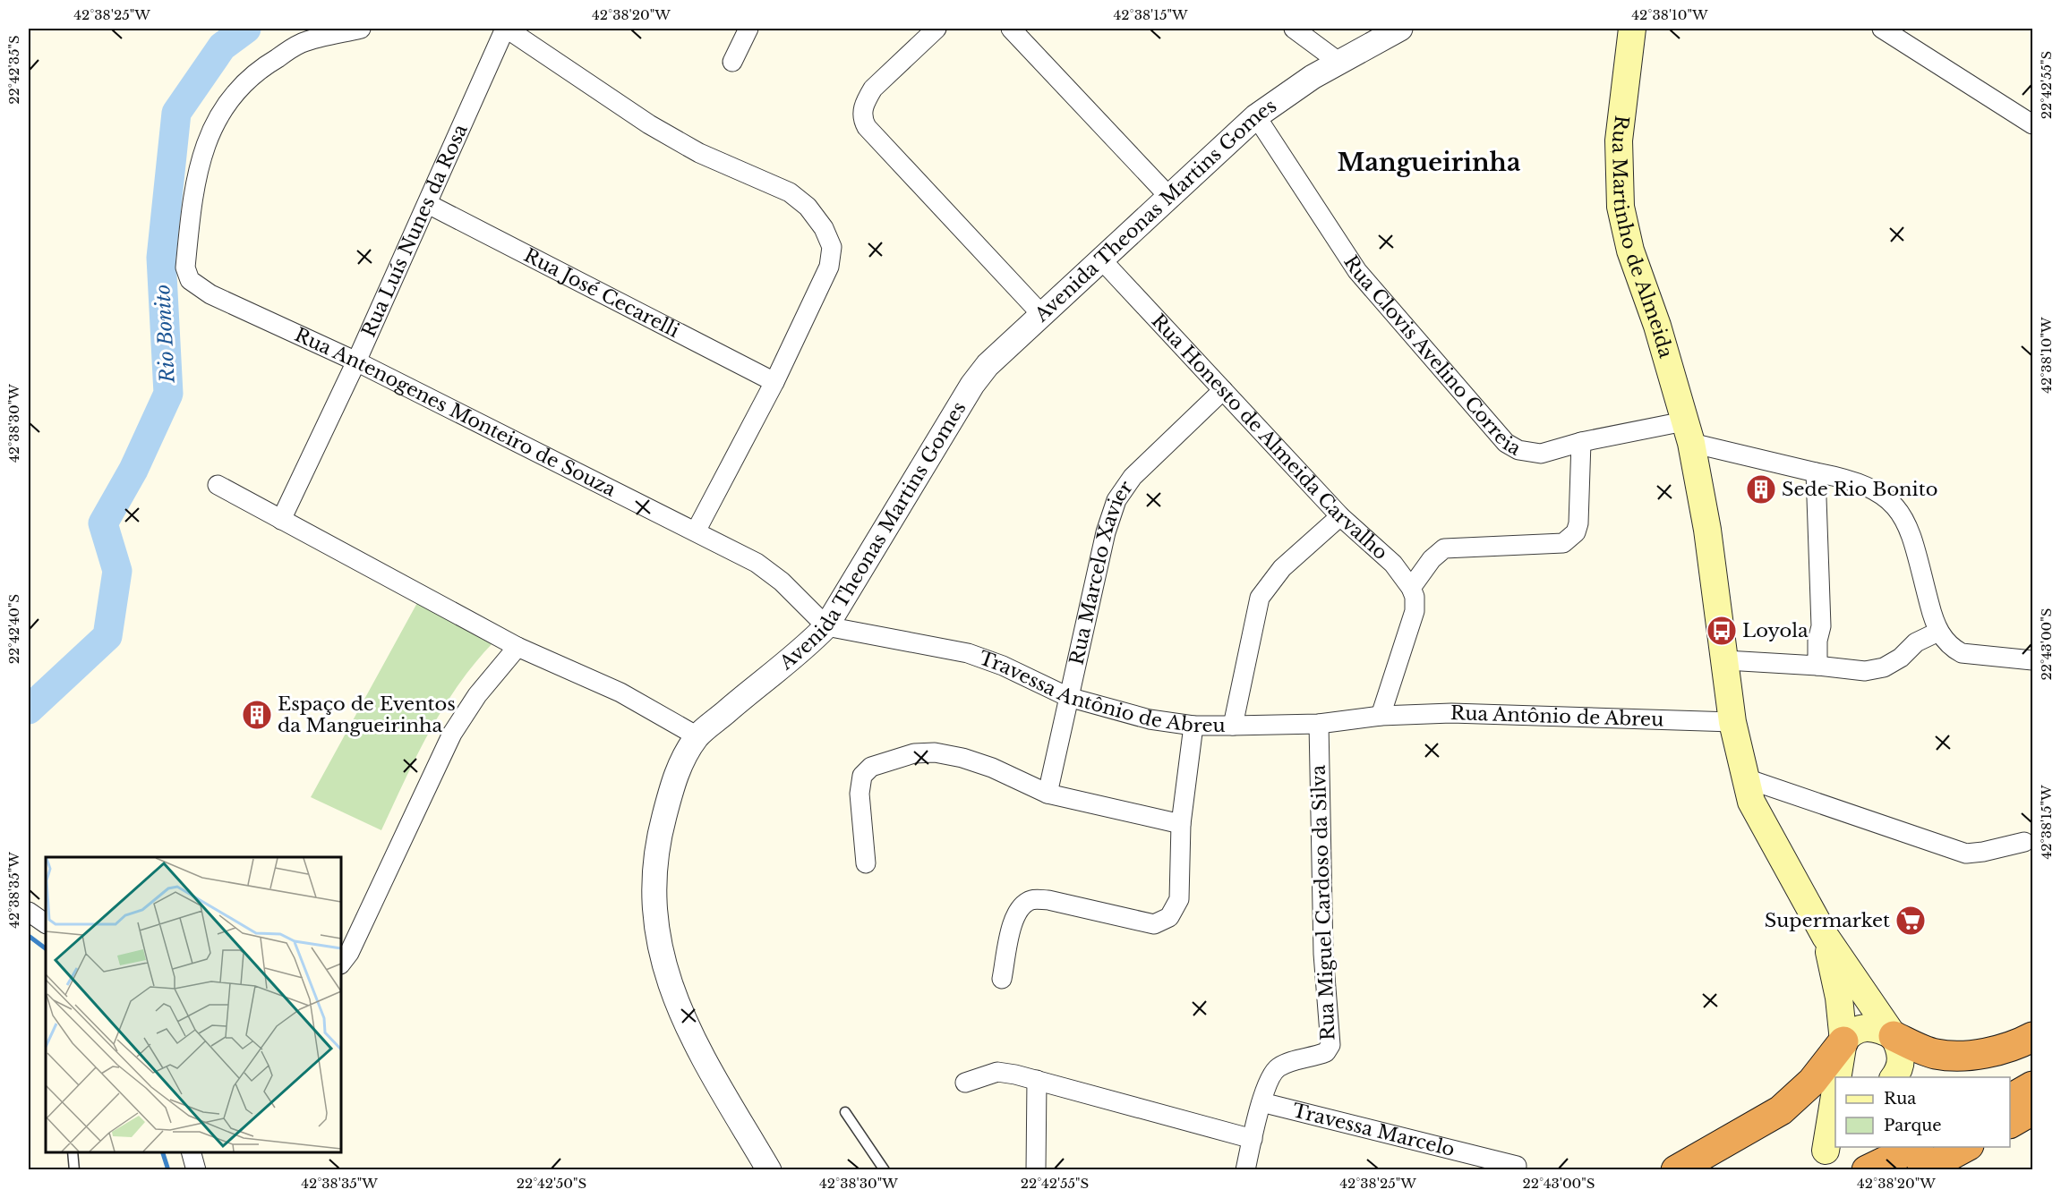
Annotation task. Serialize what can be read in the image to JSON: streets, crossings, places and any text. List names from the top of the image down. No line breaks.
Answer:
{"streets":{"main road":["Rua Martinho de Almeida"],"street":["Avenida Theonas Martins Gomes","Rua Luís Nunes da Rosa","Rua José Cecarelli","Rua Clovis Avelino Correia","Rua Antenogenes Monteiro de Souza","Rua Honesto de Almeida Carvalho","Rua Marcelo Xavier","Travessa Antônio de Abreu","Rua Antônio de Abreu","Rua Miguel Cardoso da Silva","Travessa Marcelo"]},"crossings":[["Avenida Theonas Martins Gomes","Rua Clovis Avelino Correia"],["Avenida Theonas Martins Gomes","Rua Antenogenes Monteiro de Souza"],["Avenida Theonas Martins Gomes","Rua Honesto de Almeida Carvalho"],["Avenida Theonas Martins Gomes","Travessa Antônio de Abreu"],["Rua Luís Nunes da Rosa","Rua José Cecarelli"],["Rua Luís Nunes da Rosa","Rua Antenogenes Monteiro de Souza"],["Rua Martinho de Almeida","Rua Clovis Avelino Correia"],["Rua Martinho de Almeida","Rua Antônio de Abreu"],["Rua Antenogenes Monteiro de Souza","Travessa Antônio de Abreu"],["Rua Honesto de Almeida Carvalho","Rua Marcelo Xavier"],["Rua Marcelo Xavier","Travessa Antônio de Abreu"],["Travessa Antônio de Abreu","Rua Antônio de Abreu"],["Travessa Antônio de Abreu","Rua Miguel Cardoso da Silva"],["Rua Miguel Cardoso da Silva","Travessa Marcelo"]],"districts":["Mangueirinha"],"water":["Rio Bonito"],"places":{"building":["Sede Rio Bonito","Espaço de Eventos da Mangueirinha"],"bus stop":["Loyola"],"supermarket":["Supermarket"]},"legend":["Rua","Parque"],"coordinates":["42°38'25\"W","42°38'20\"W","42°38'15\"W","42°38'10\"W","22°42'35\"S","22°42'55\"S","42°38'30\"W","22°42'40\"S","22°43'00\"S","42°38'35\"W","22°42'50\"S"]}
